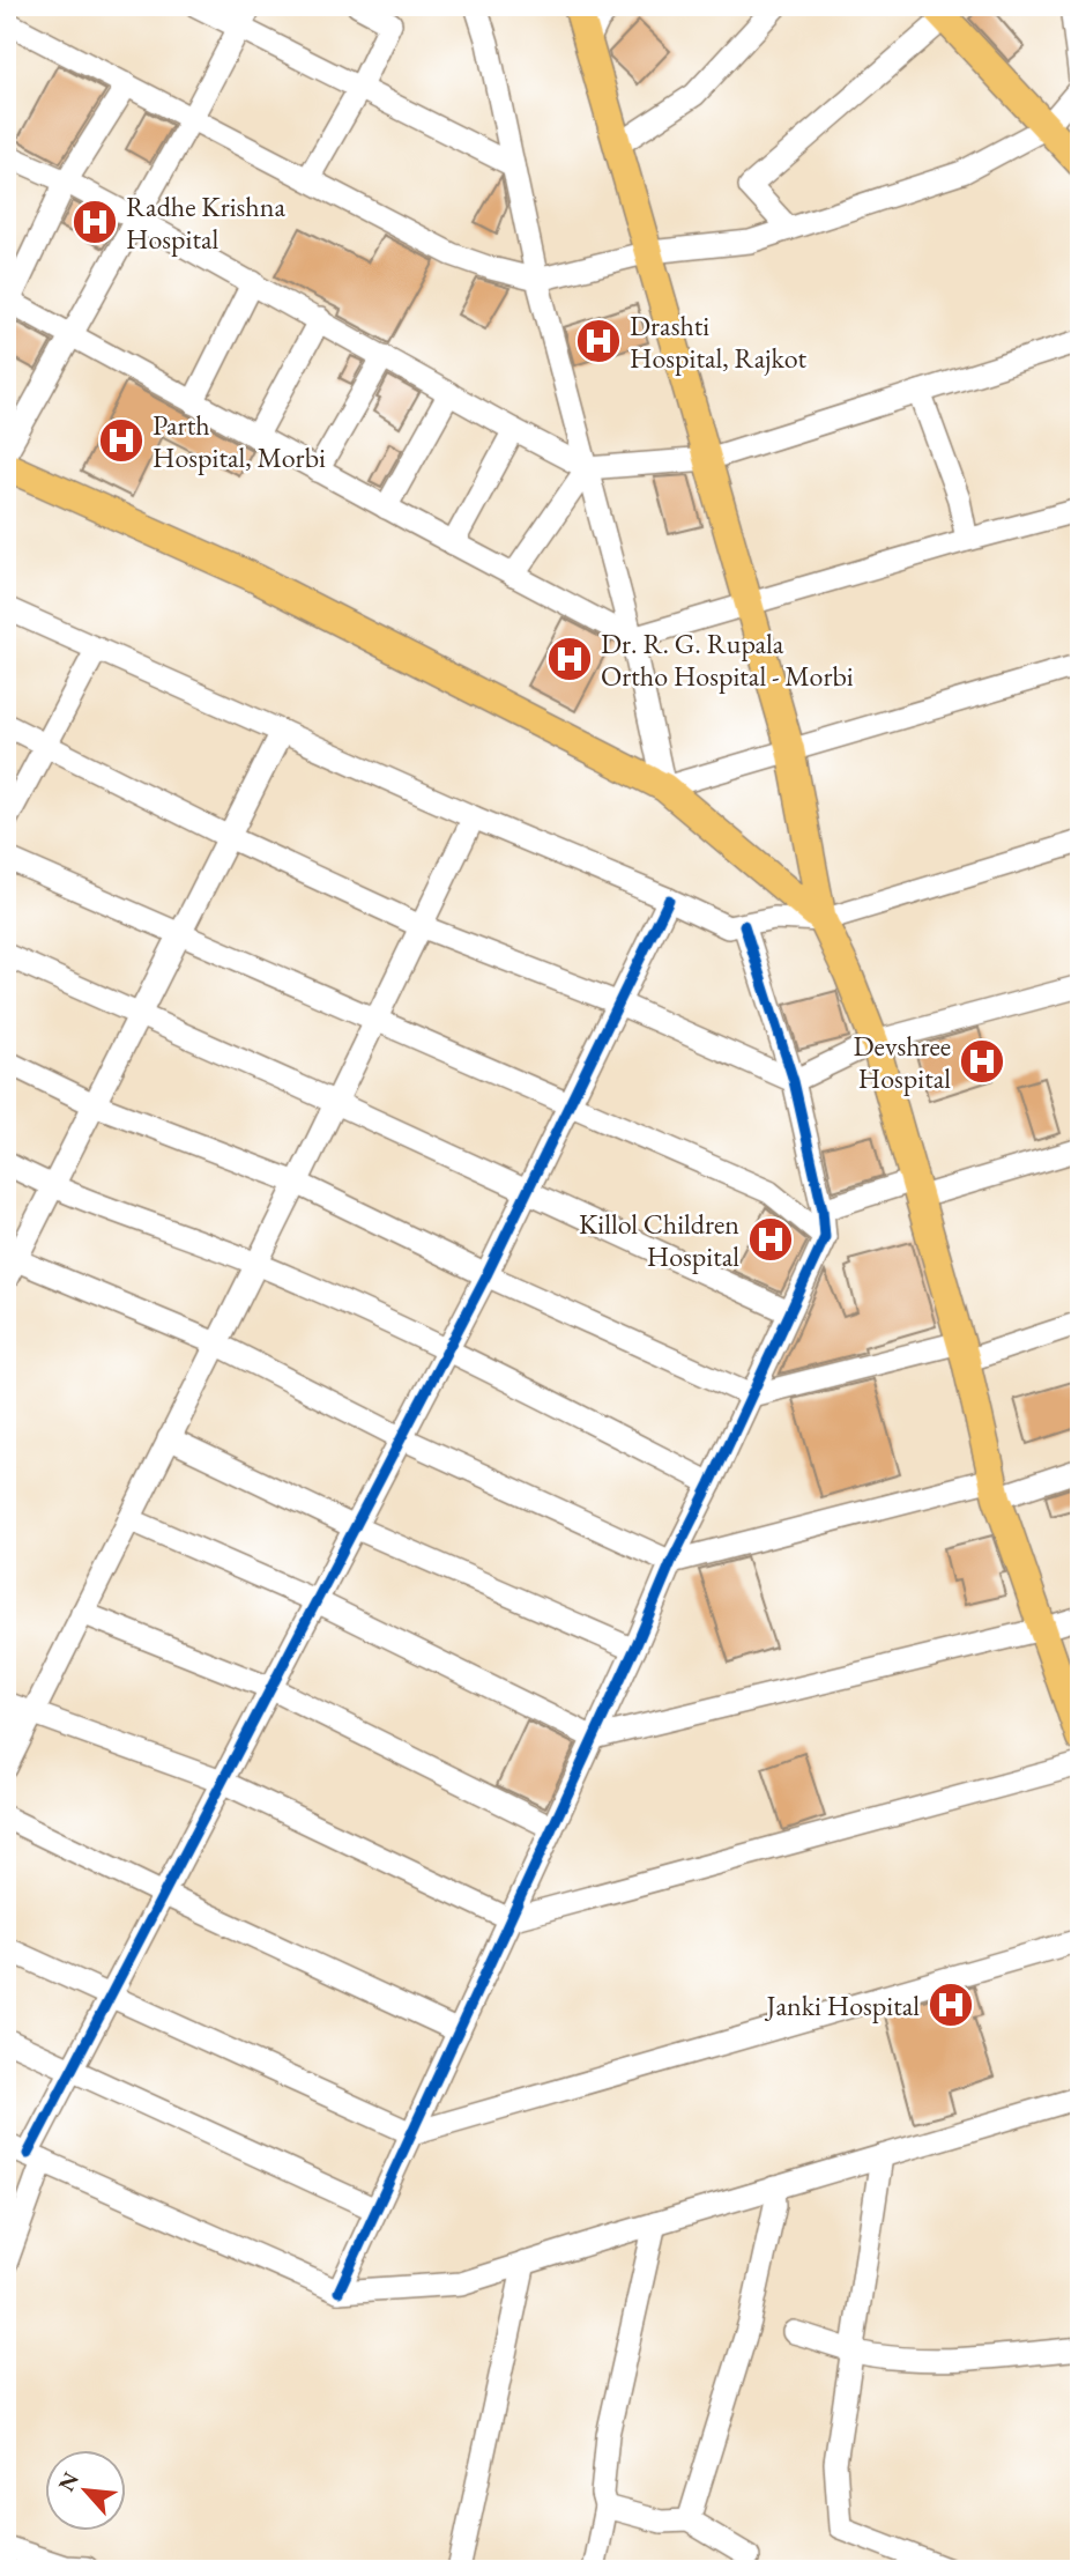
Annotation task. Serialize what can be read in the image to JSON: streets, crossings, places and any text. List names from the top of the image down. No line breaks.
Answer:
{"places":{"hospital":["Radhe Krishna Hospital","Drashti Hospital, Rajkot","Parth Hospital, Morbi","Dr. R. G. Rupala Ortho Hospital - Morbi","Devshree Hospital","Killol Children Hospital","Janki Hospital"]},"north":"top left"}
